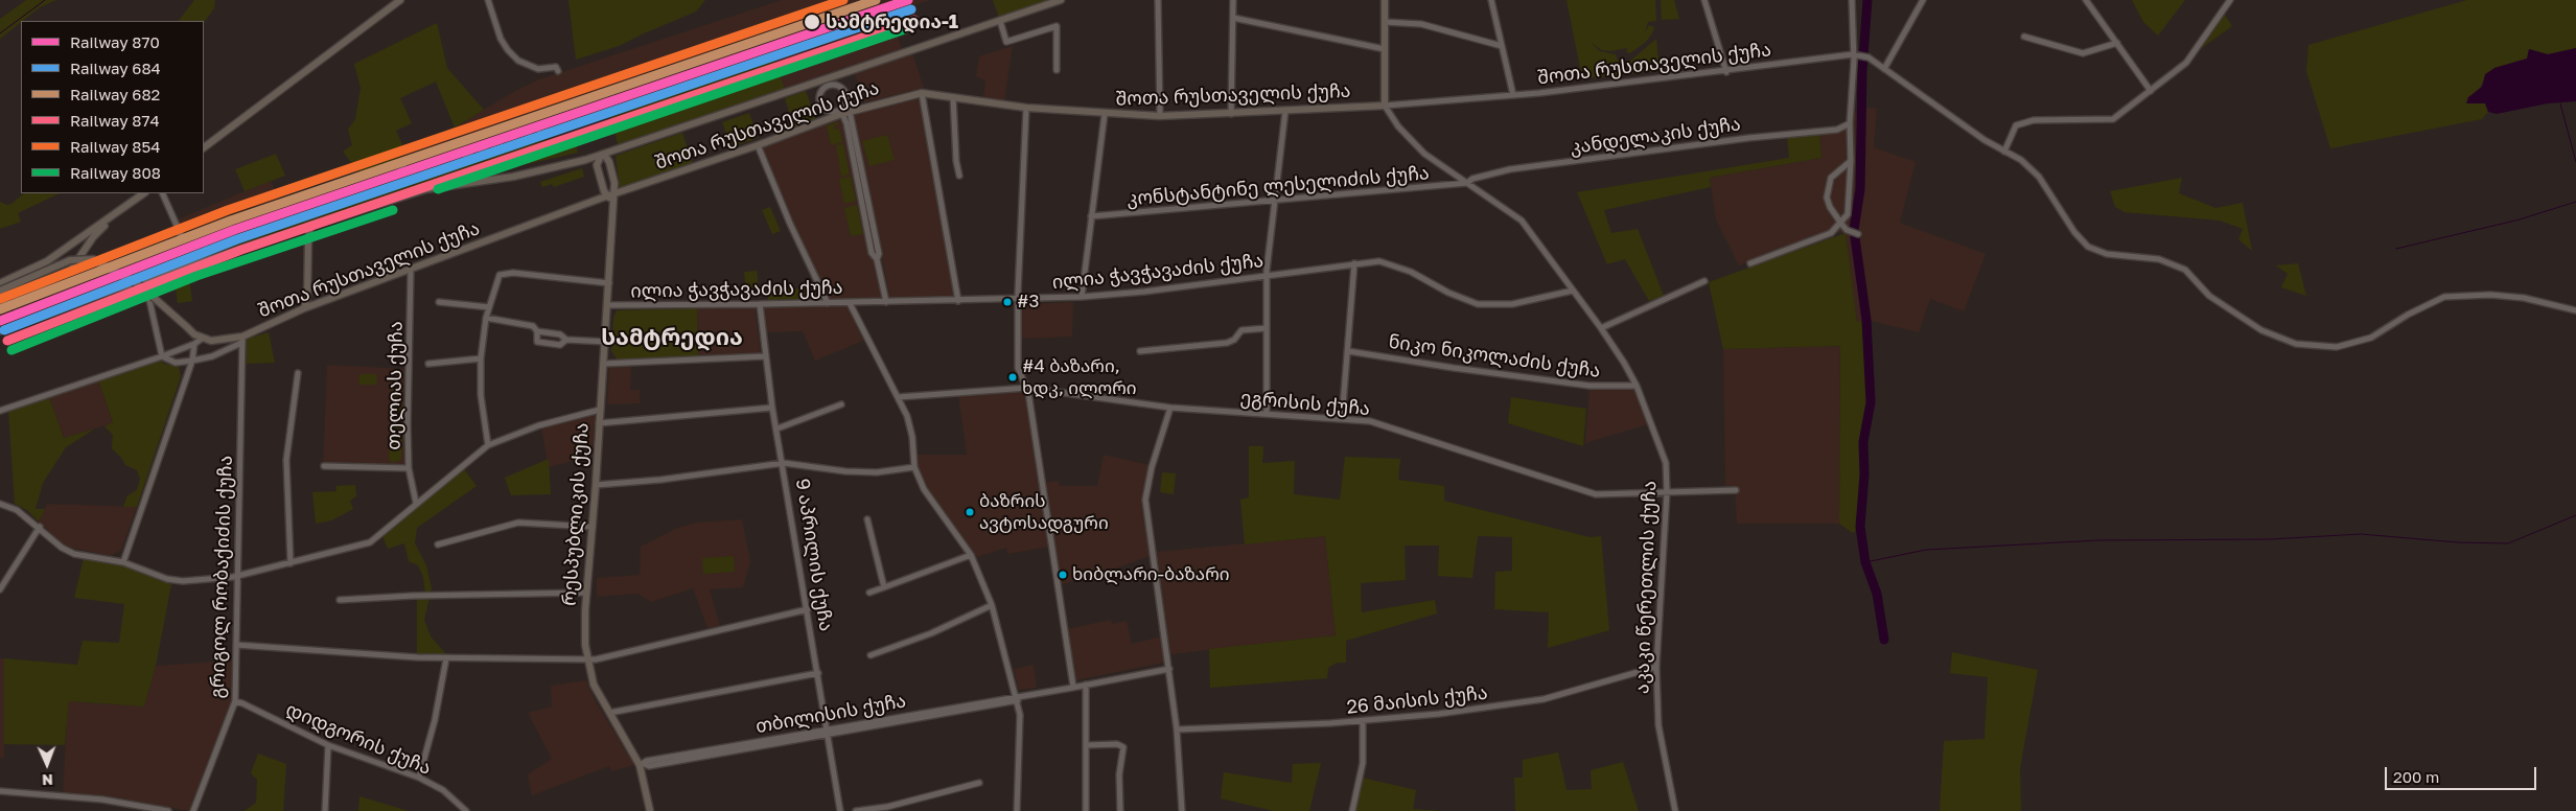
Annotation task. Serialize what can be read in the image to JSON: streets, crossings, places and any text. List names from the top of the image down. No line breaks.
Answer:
{"streets":{"main road":["შოთა რუსთაველის ქუჩა","რესპუბლიკის ქუჩა"],"street":["კანდელაკის ქუჩა","კონსტანტინე ლესელიძის ქუჩა","ილია ჭავჭავაძის ქუჩა","ნიკო ნიკოლაძის ქუჩა","თელიას ქუჩა","ეგრისის ქუჩა","9 აპრილის ქუჩა","გრიგოლ რობაქიძის ქუჩა","აკაკი წერეთლის ქუჩა","26 მაისის ქუჩა","თბილისის ქუჩა","დიდგორის ქუჩა"]},"crossings":[["შოთა რუსთაველის ქუჩა","თელიას ქუჩა"],["შოთა რუსთაველის ქუჩა","რესპუბლიკის ქუჩა"],["შოთა რუსთაველის ქუჩა","გრიგოლ რობაქიძის ქუჩა"],["შოთა რუსთაველის ქუჩა","აკაკი წერეთლის ქუჩა"],["კანდელაკის ქუჩა","კონსტანტინე ლესელიძის ქუჩა"],["კანდელაკის ქუჩა","აკაკი წერეთლის ქუჩა"],["კონსტანტინე ლესელიძის ქუჩა","აკაკი წერეთლის ქუჩა"],["ილია ჭავჭავაძის ქუჩა","რესპუბლიკის ქუჩა"],["ილია ჭავჭავაძის ქუჩა","9 აპრილის ქუჩა"],["ილია ჭავჭავაძის ქუჩა","აკაკი წერეთლის ქუჩა"],["ნიკო ნიკოლაძის ქუჩა","აკაკი წერეთლის ქუჩა"],["ეგრისის ქუჩა","აკაკი წერეთლის ქუჩა"],["რესპუბლიკის ქუჩა","თბილისის ქუჩა"],["9 აპრილის ქუჩა","თბილისის ქუჩა"],["გრიგოლ რობაქიძის ქუჩა","დიდგორის ქუჩა"],["აკაკი წერეთლის ქუჩა","26 მაისის ქუჩა"]],"districts":["სამტრედია"],"places":["სამტრედია-1","#3","#4 ბაზარი, ხდკ, ილორი","ბაზრის ავტოსადგური","ხიბლარი-ბაზარი"],"lines":["rail line 870","rail line 682","rail line 854","rail line 684","rail line 874","rail line 808"],"legend":["Railway 870","Railway 684","Railway 682","Railway 874","Railway 854","Railway 808"],"scale_bar":"200 m","north":"bottom"}
